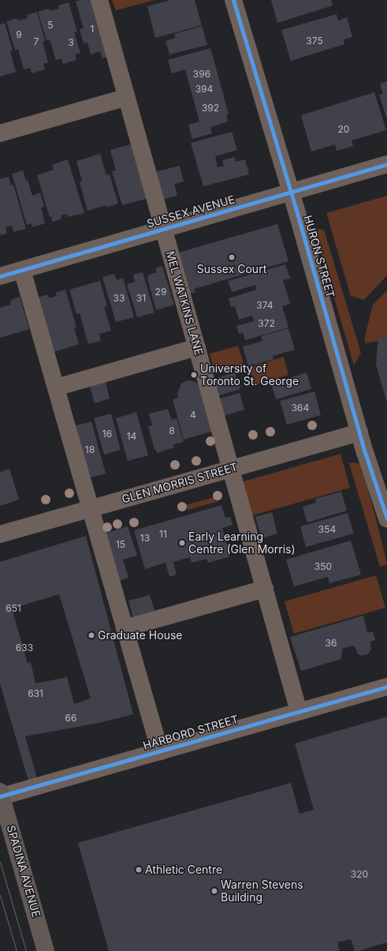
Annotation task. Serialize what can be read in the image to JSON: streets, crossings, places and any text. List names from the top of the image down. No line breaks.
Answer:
{"streets":{"main road":["SPADINA AVENUE"],"street":["SUSSEX AVENUE","HURON STREET","MEL WATKINS LANE","GLEN MORRIS STREET","HARBORD STREET"]},"crossings":[["SUSSEX AVENUE","HURON STREET"],["SUSSEX AVENUE","MEL WATKINS LANE"],["HURON STREET","GLEN MORRIS STREET"],["MEL WATKINS LANE","GLEN MORRIS STREET"],["MEL WATKINS LANE","HARBORD STREET"],["HARBORD STREET","SPADINA AVENUE"]],"places":["Sussex Court","University of Toronto St. George","Early Learning Centre (Glen Morris)","Graduate House","Athletic Centre","Warren Stevens Building"],"house_numbers":["5","1","9","375","7","3","396","394","392","20","29","33","31","374","372","364","4","8","16","14","18","354","11","13","15","350","651","36","633","631","66","320"]}
